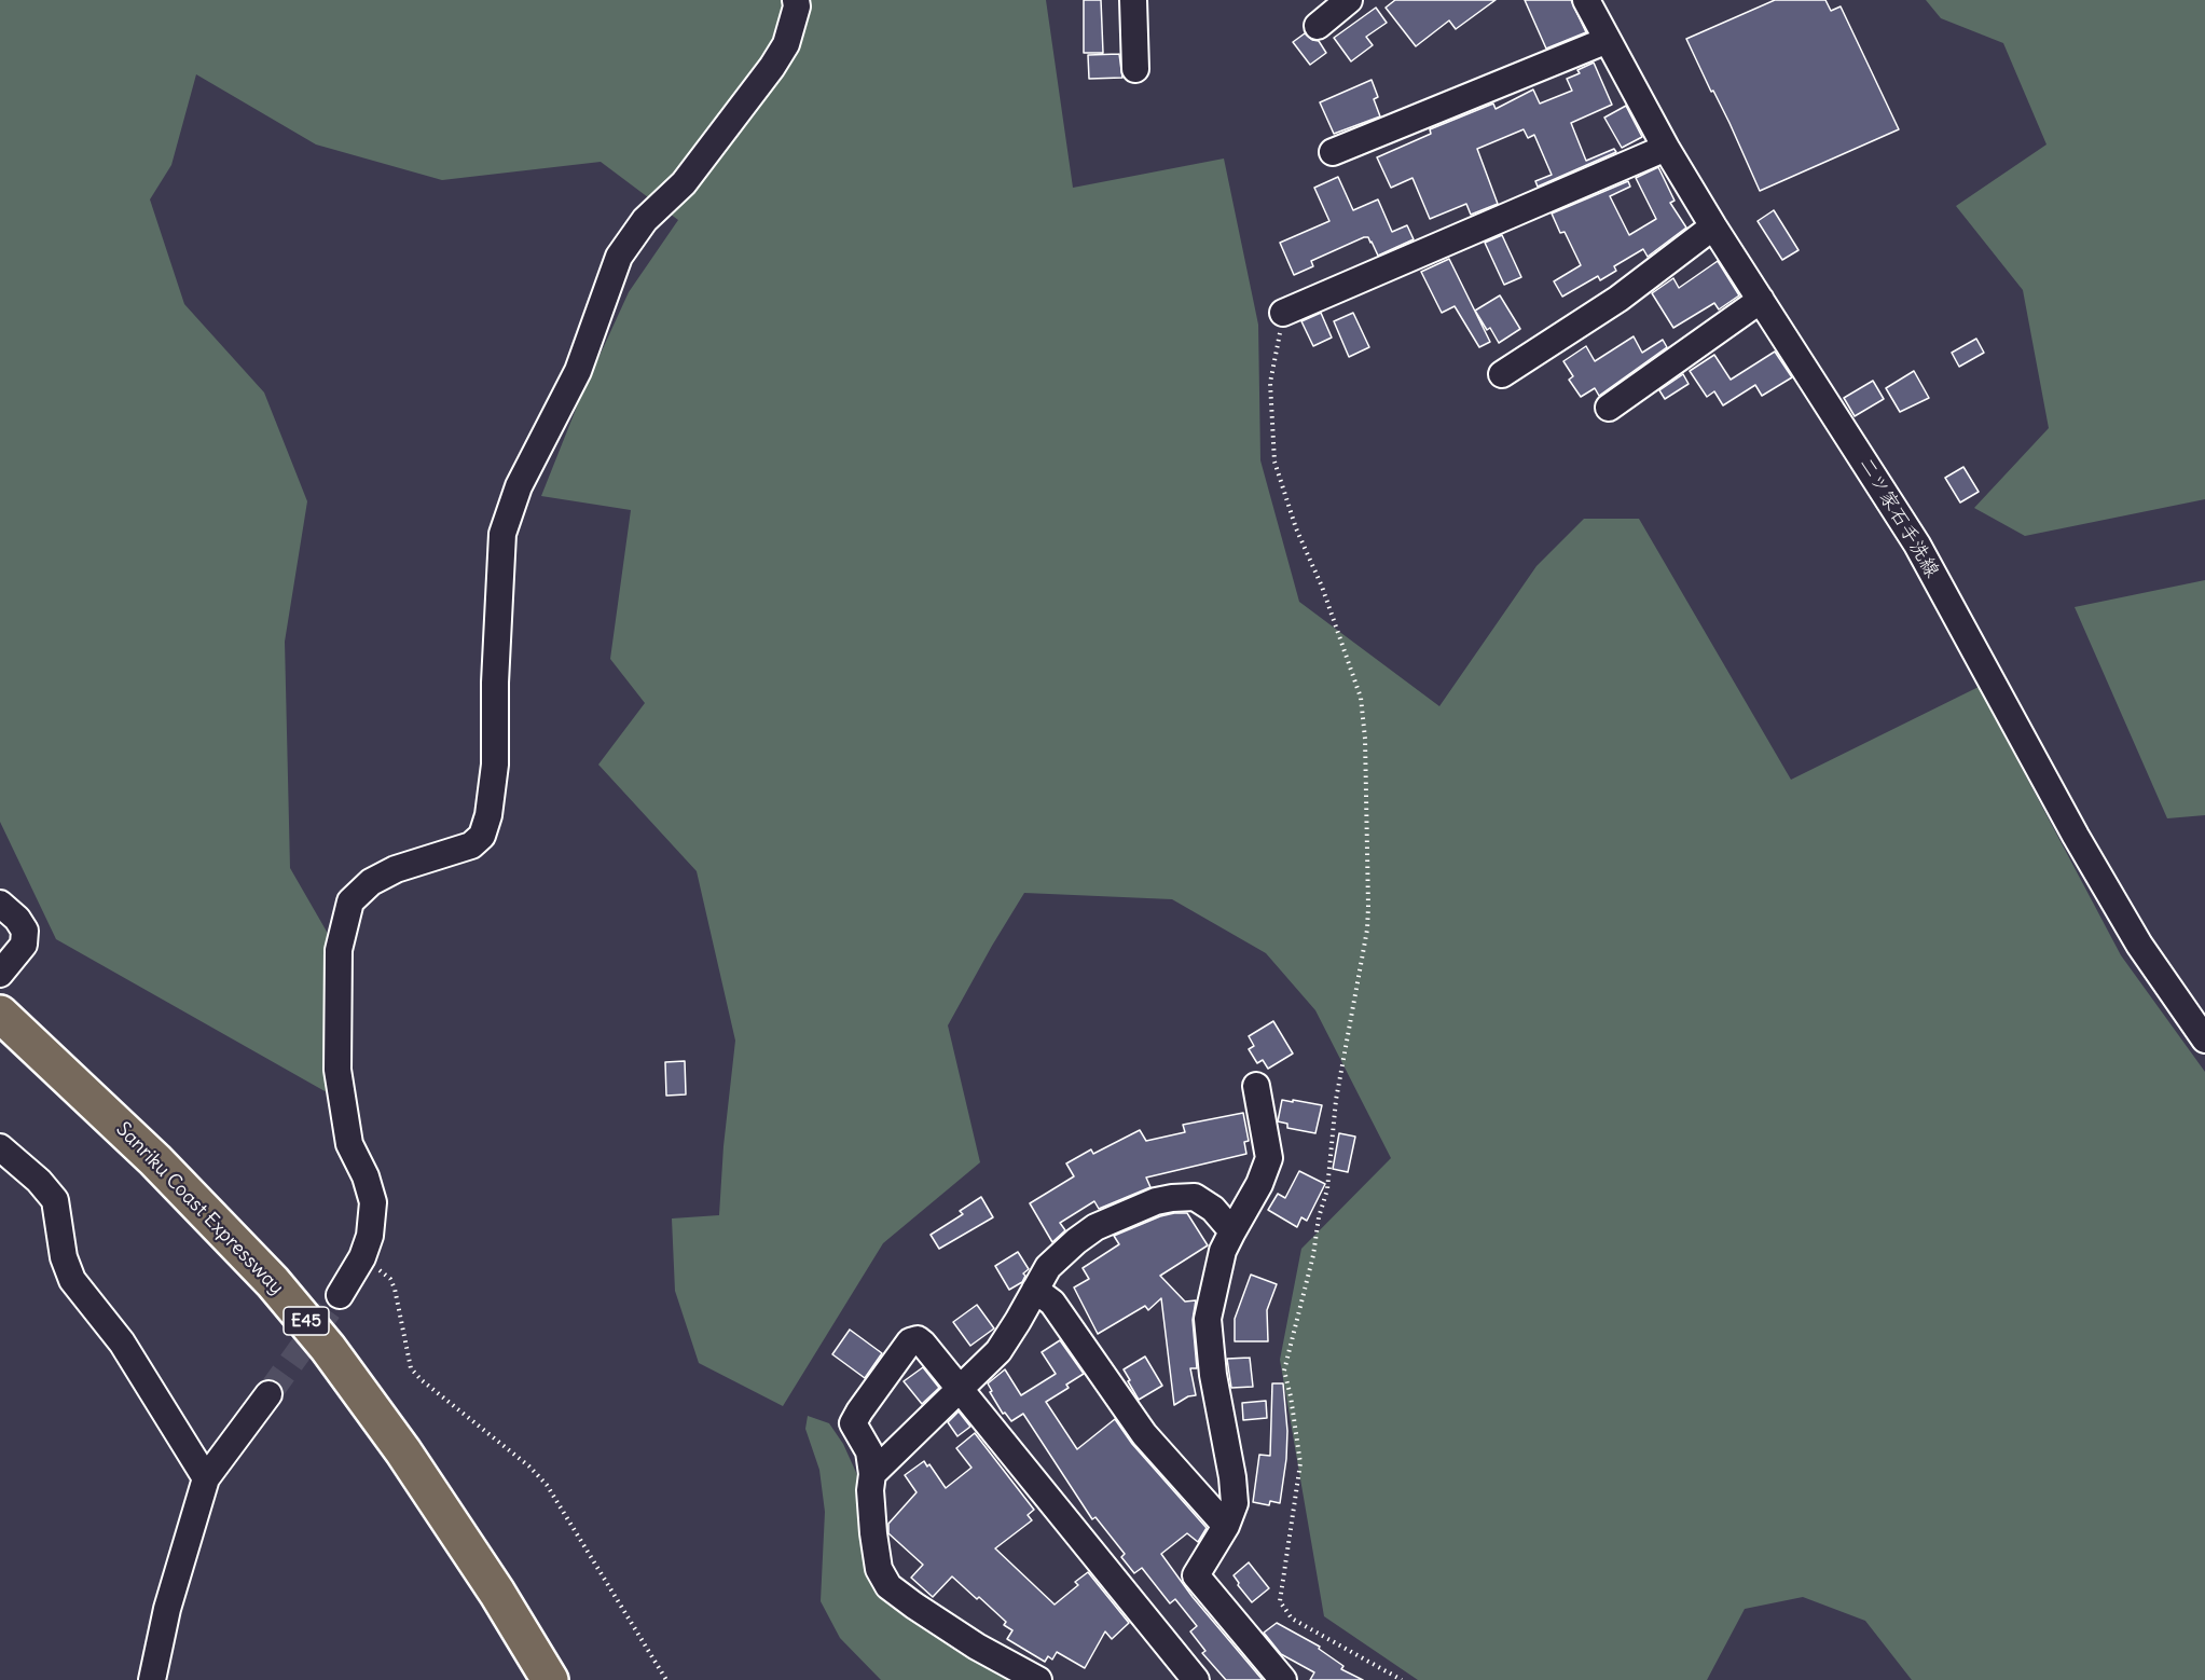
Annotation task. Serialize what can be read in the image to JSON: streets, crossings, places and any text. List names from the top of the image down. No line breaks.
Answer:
{"streets":{"highway":["Sanriku Coast Expressway","E45"],"street":["二ツ家石手洗線"]}}
